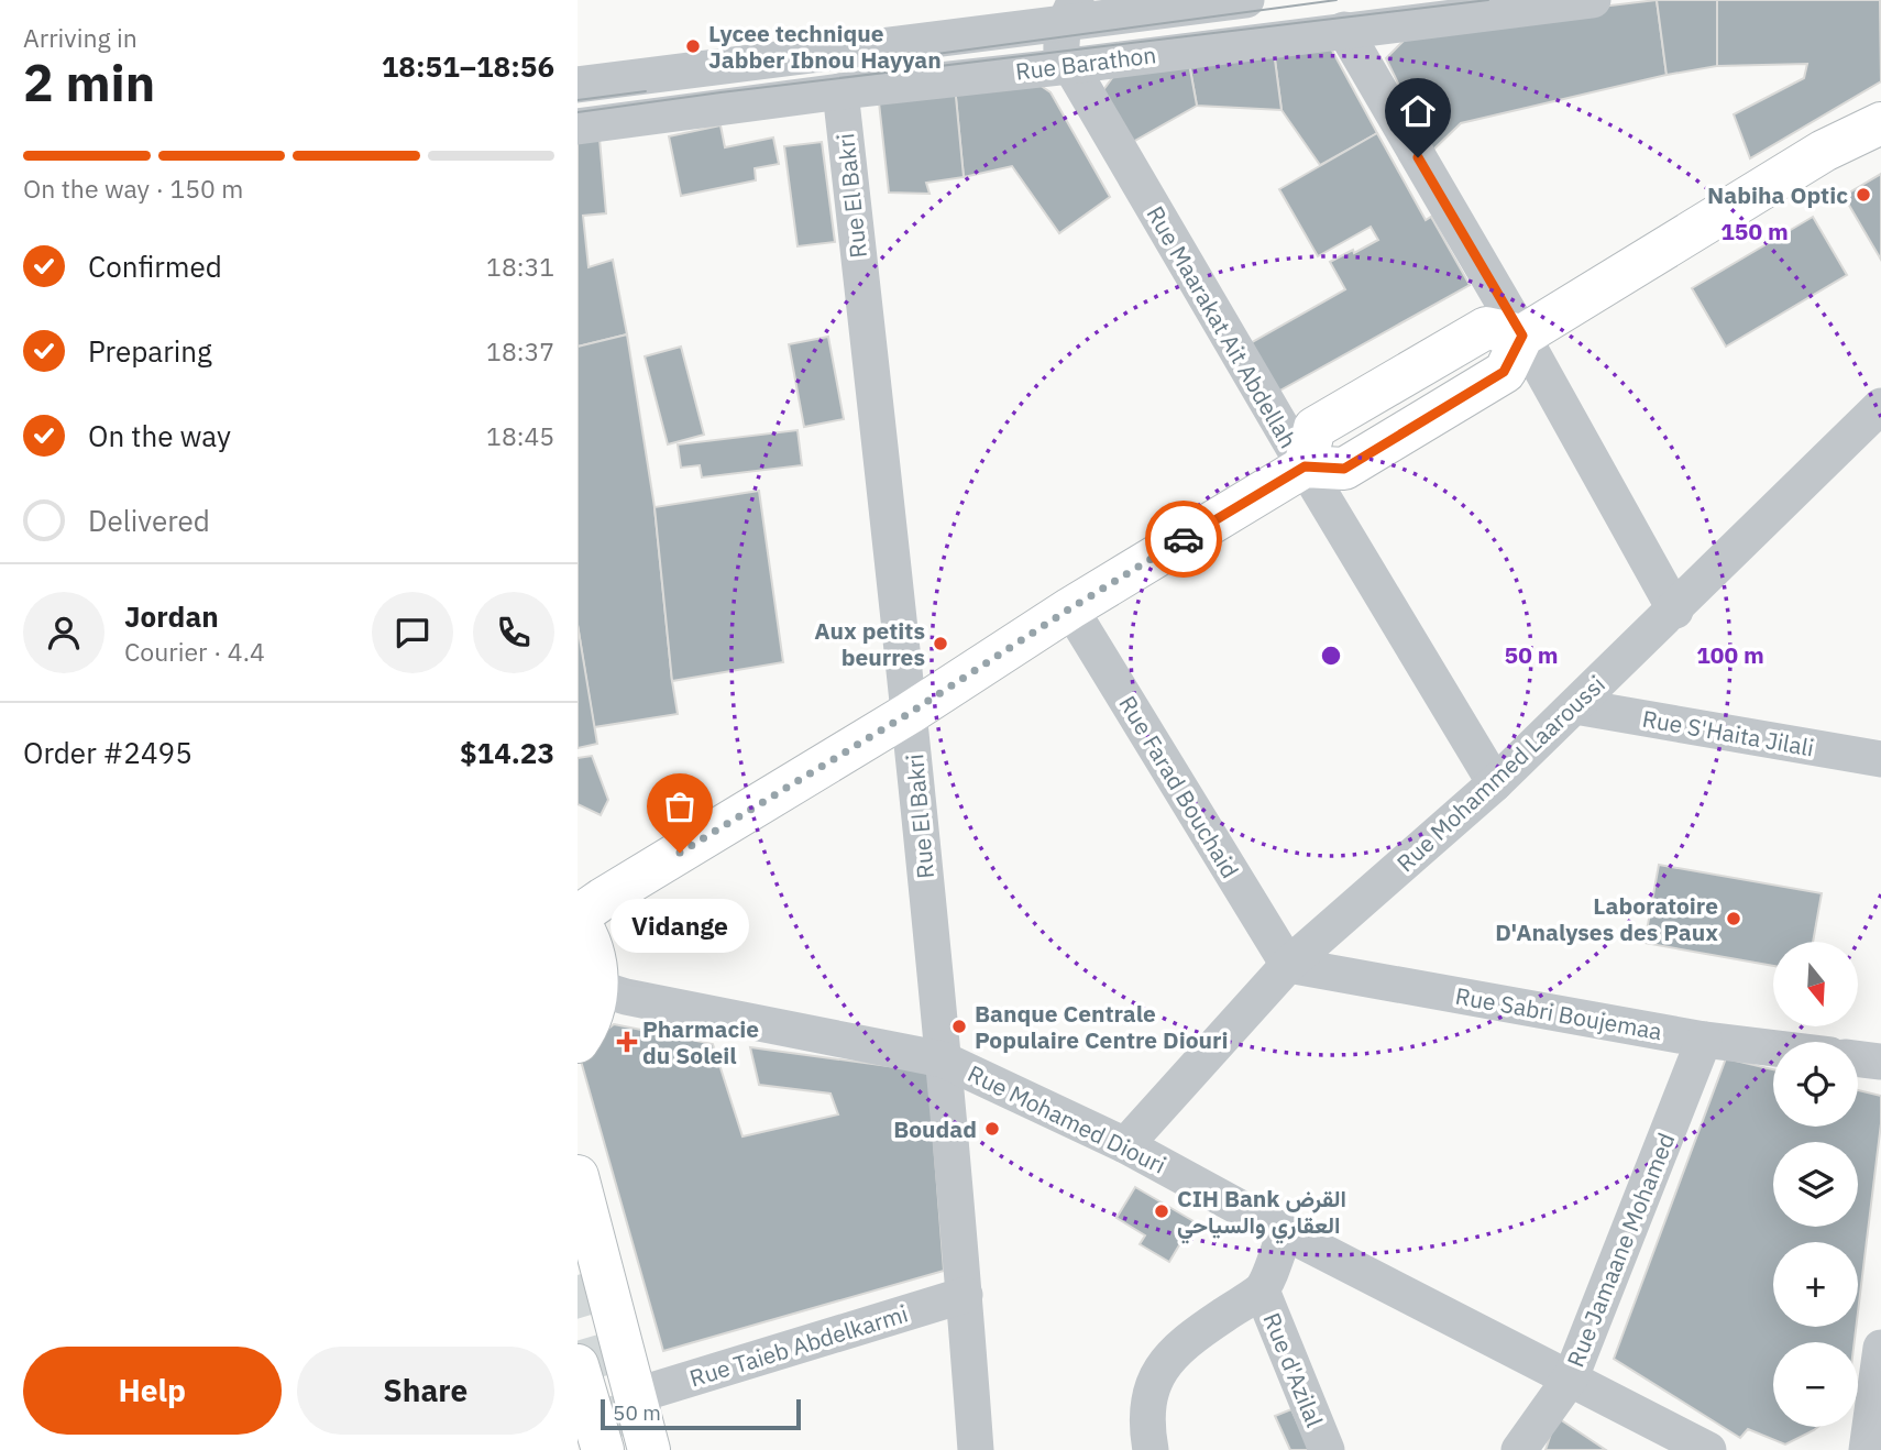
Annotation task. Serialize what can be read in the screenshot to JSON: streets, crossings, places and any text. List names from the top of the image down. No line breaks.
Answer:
{"streets":{"street":["Rue Barathon","Rue El Bakri","Rue Maarakat Ait Abdellah","Rue S'Haita Jilali","Rue Mohammed Laaroussi","Rue Farad Bouchaid","Rue Sabri Boujemaa","Rue Mohamed Diouri","Rue Jamaane Mohamed","Rue Taieb Abdelkarmi","Rue d'Azilal"]},"crossings":[["Rue Barathon","Rue El Bakri"],["Rue Barathon","Rue Maarakat Ait Abdellah"],["Rue El Bakri","Rue Mohamed Diouri"],["Rue El Bakri","Rue Taieb Abdelkarmi"],["Rue Maarakat Ait Abdellah","Rue Mohammed Laaroussi"],["Rue S'Haita Jilali","Rue Mohammed Laaroussi"],["Rue Mohammed Laaroussi","Rue Farad Bouchaid"],["Rue Mohammed Laaroussi","Rue Sabri Boujemaa"],["Rue Mohammed Laaroussi","Rue Mohamed Diouri"],["Rue Farad Bouchaid","Rue Sabri Boujemaa"],["Rue Sabri Boujemaa","Rue Jamaane Mohamed"],["Rue Mohamed Diouri","Rue Jamaane Mohamed"]],"places":{"other":["Lycee technique Jabber Ibnou Hayyan","Nabiha Optic","Aux petits beurres","Vidange","Laboratoire D'Analyses des Paux","Banque Centrale Populaire Centre Diouri","Boudad","CIH Bank القرض العقاري والسياحي"],"health":["Pharmacie du Soleil"]},"scale_bar":"50 m","north":"bottom","page":{"heading":["2 min","Arriving in","18:51–18:56"],"panel":["Jordan","Courier · 4.4","Order #2495","$14.23"],"bar":"On the way · 150 m","list":[["Confirmed","18:31"],["Preparing","18:37"],["On the way","18:45"],"Delivered"],"bubble":"Vidange","map_buttons":["+","−"],"buttons":["Help","Share"],"scale":"50 m"},"rings":["150 m","50 m","100 m"]}
